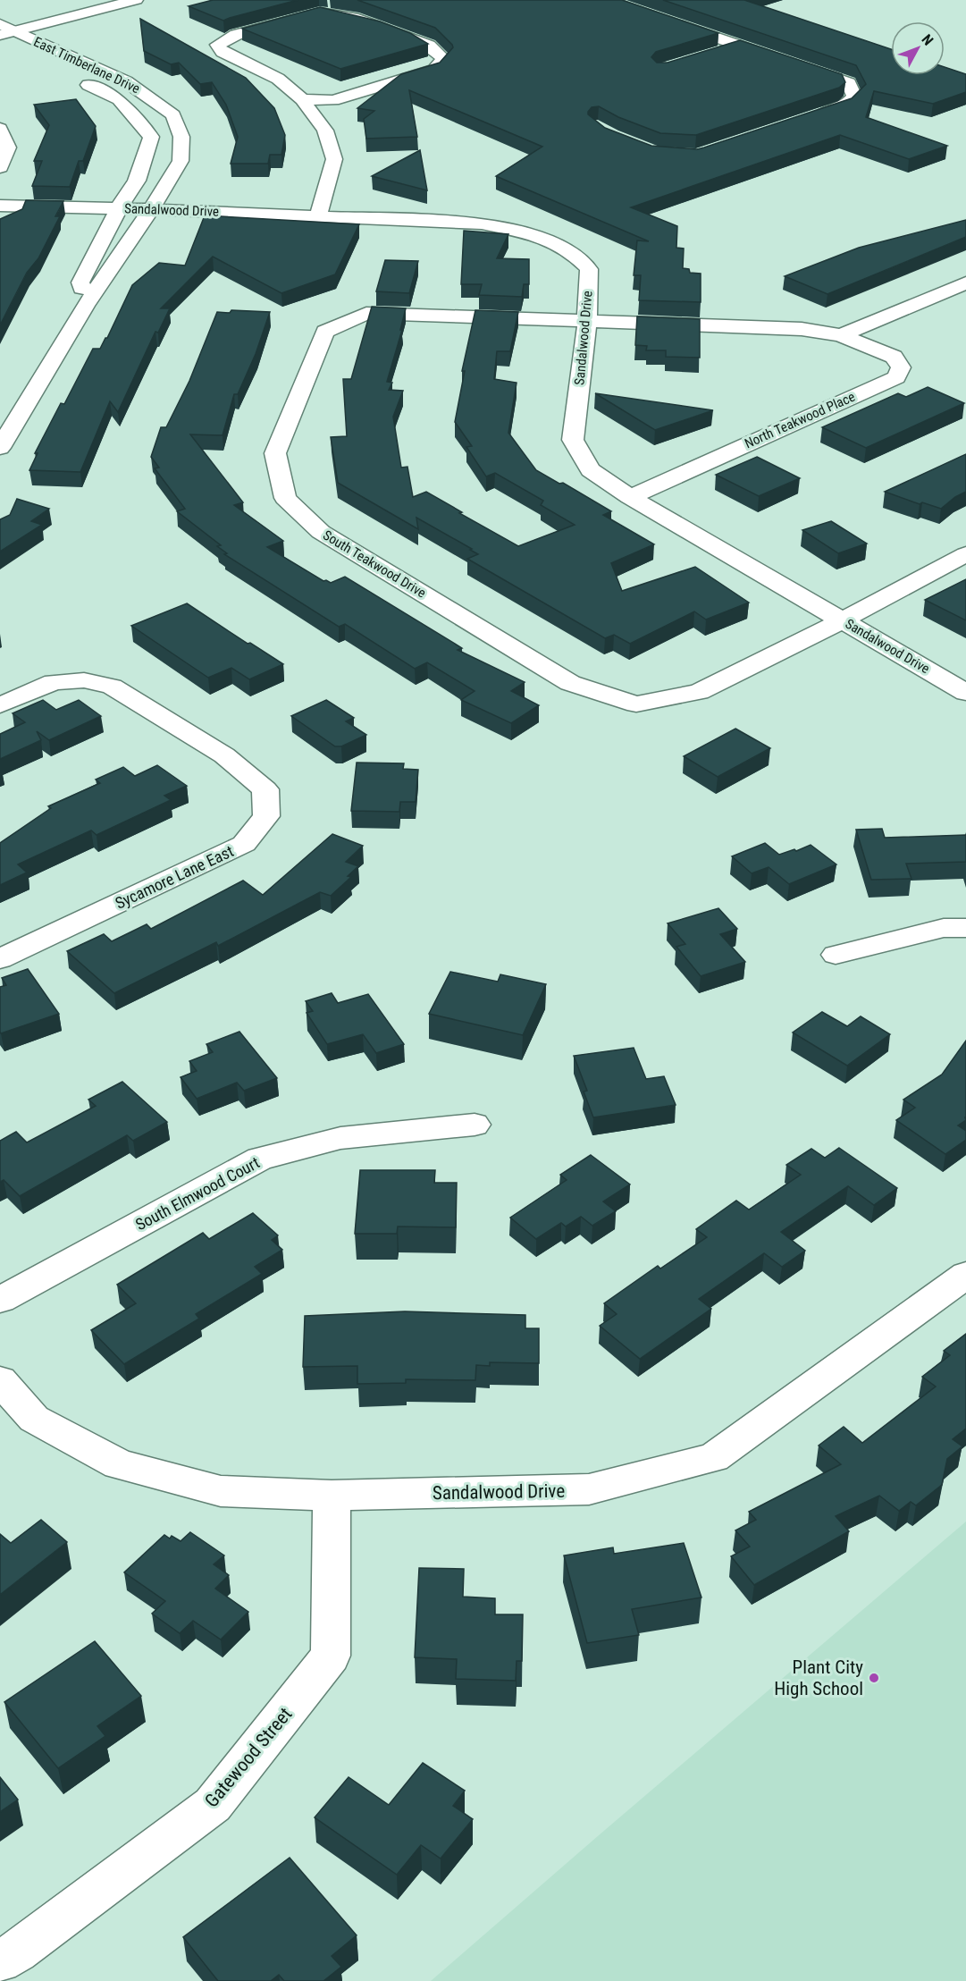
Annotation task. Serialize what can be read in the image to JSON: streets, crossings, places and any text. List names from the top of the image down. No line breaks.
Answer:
{"streets":{"street":["East Timberlane Drive","Sandalwood Drive","North Teakwood Place","South Teakwood Drive","Sycamore Lane East","South Elmwood Court","Gatewood Street"]},"crossings":[["East Timberlane Drive","Sandalwood Drive"],["Sandalwood Drive","North Teakwood Place"],["Sandalwood Drive","South Teakwood Drive"],["Sandalwood Drive","Gatewood Street"],["North Teakwood Place","South Teakwood Drive"]],"places":["Plant City High School"],"north":"top right"}
